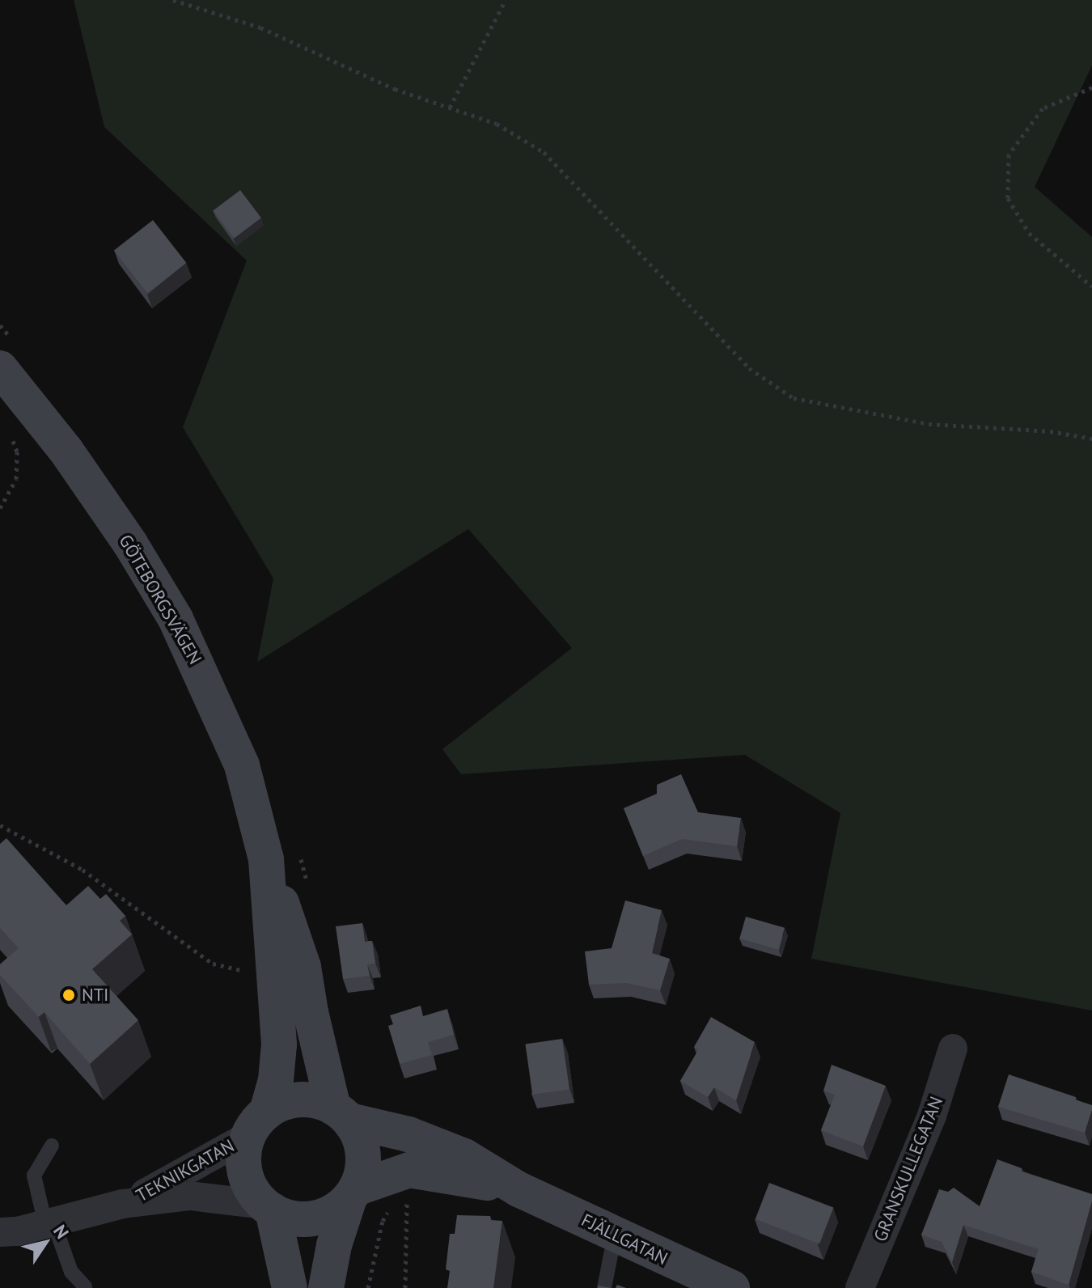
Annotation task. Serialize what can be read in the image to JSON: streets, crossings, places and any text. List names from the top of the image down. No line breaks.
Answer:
{"streets":{"street":["GÖTEBORGSVÄGEN","GRANSKULLEGATAN","TEKNIKGATAN","FJÄLLGATAN"]},"crossings":[["GÖTEBORGSVÄGEN","TEKNIKGATAN"],["GÖTEBORGSVÄGEN","FJÄLLGATAN"],["TEKNIKGATAN","FJÄLLGATAN"]],"places":["NTI"],"north":"top right"}
